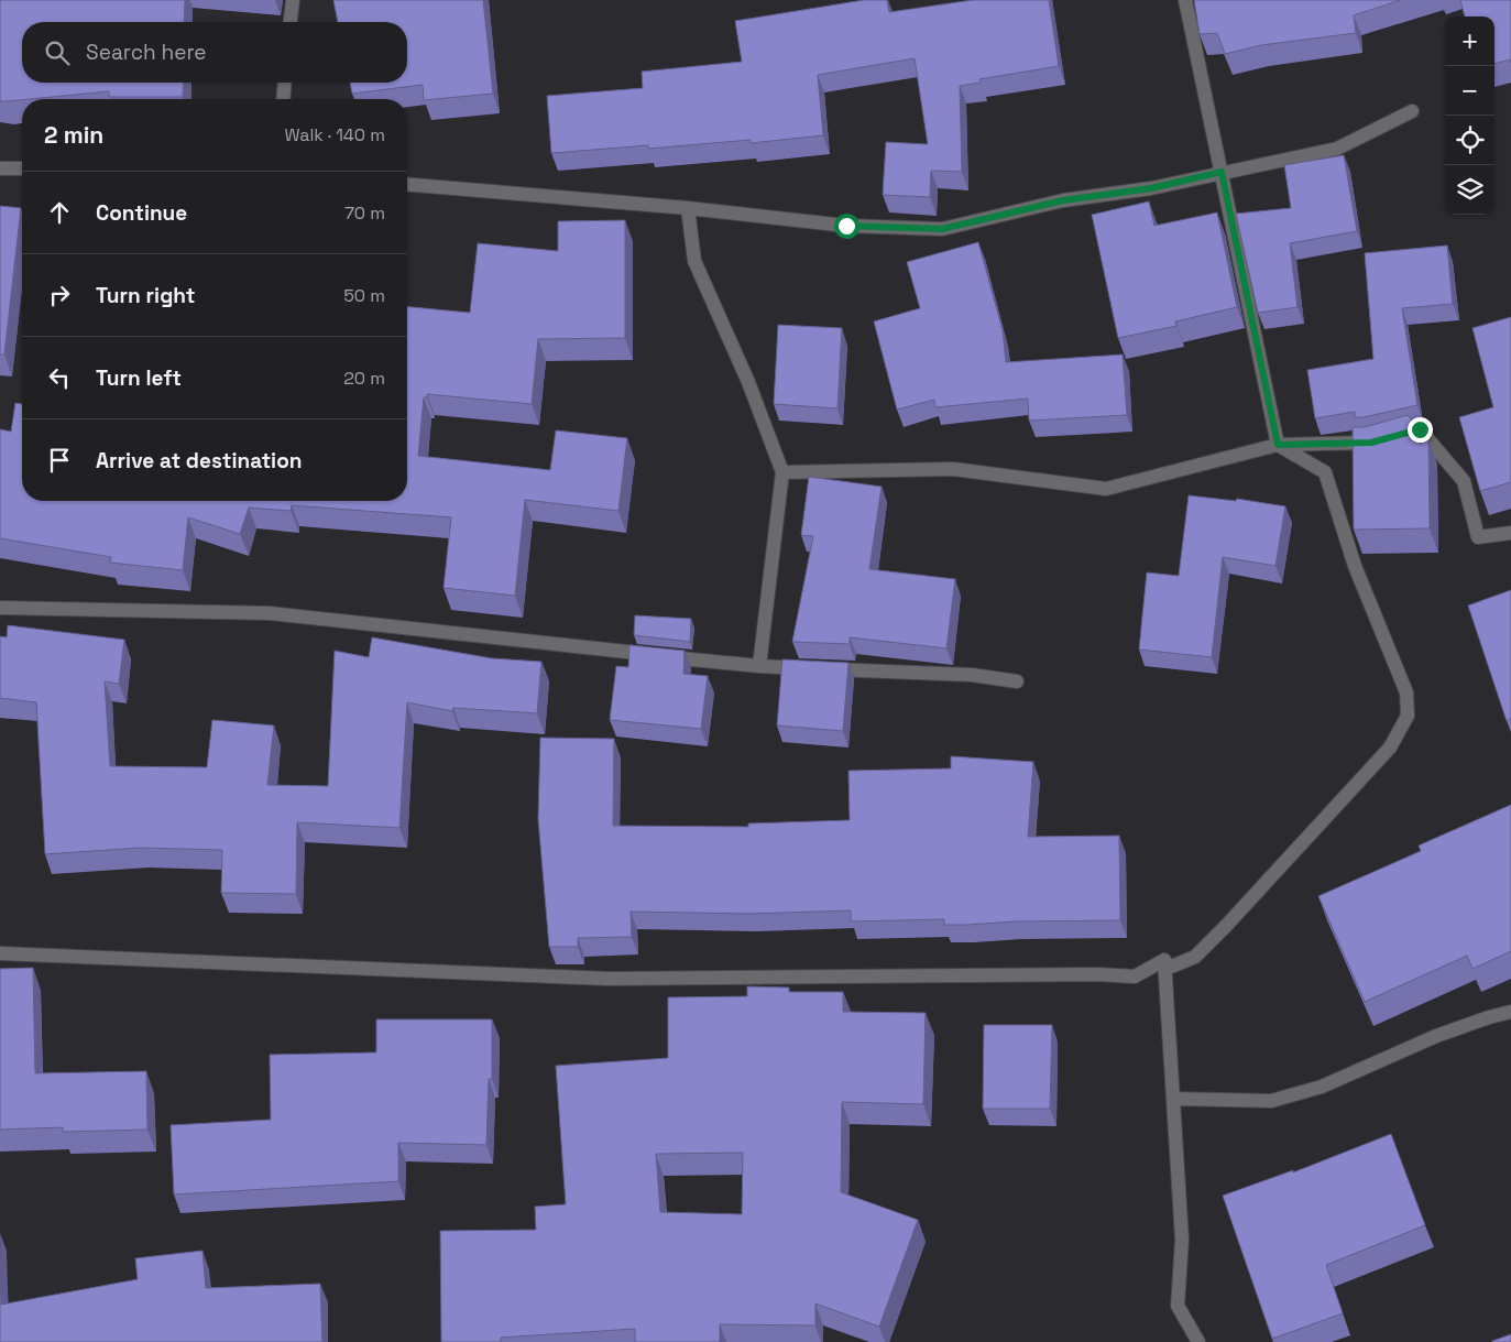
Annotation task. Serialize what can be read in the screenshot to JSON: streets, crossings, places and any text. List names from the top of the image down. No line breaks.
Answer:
{"page":{"map_buttons":["+","−"],"search":"Search here","heading":["2 min","Walk · 140 m"],"list":[["Continue","70 m"],["Turn right","50 m"],["Turn left","20 m"],"Arrive at destination"]}}
